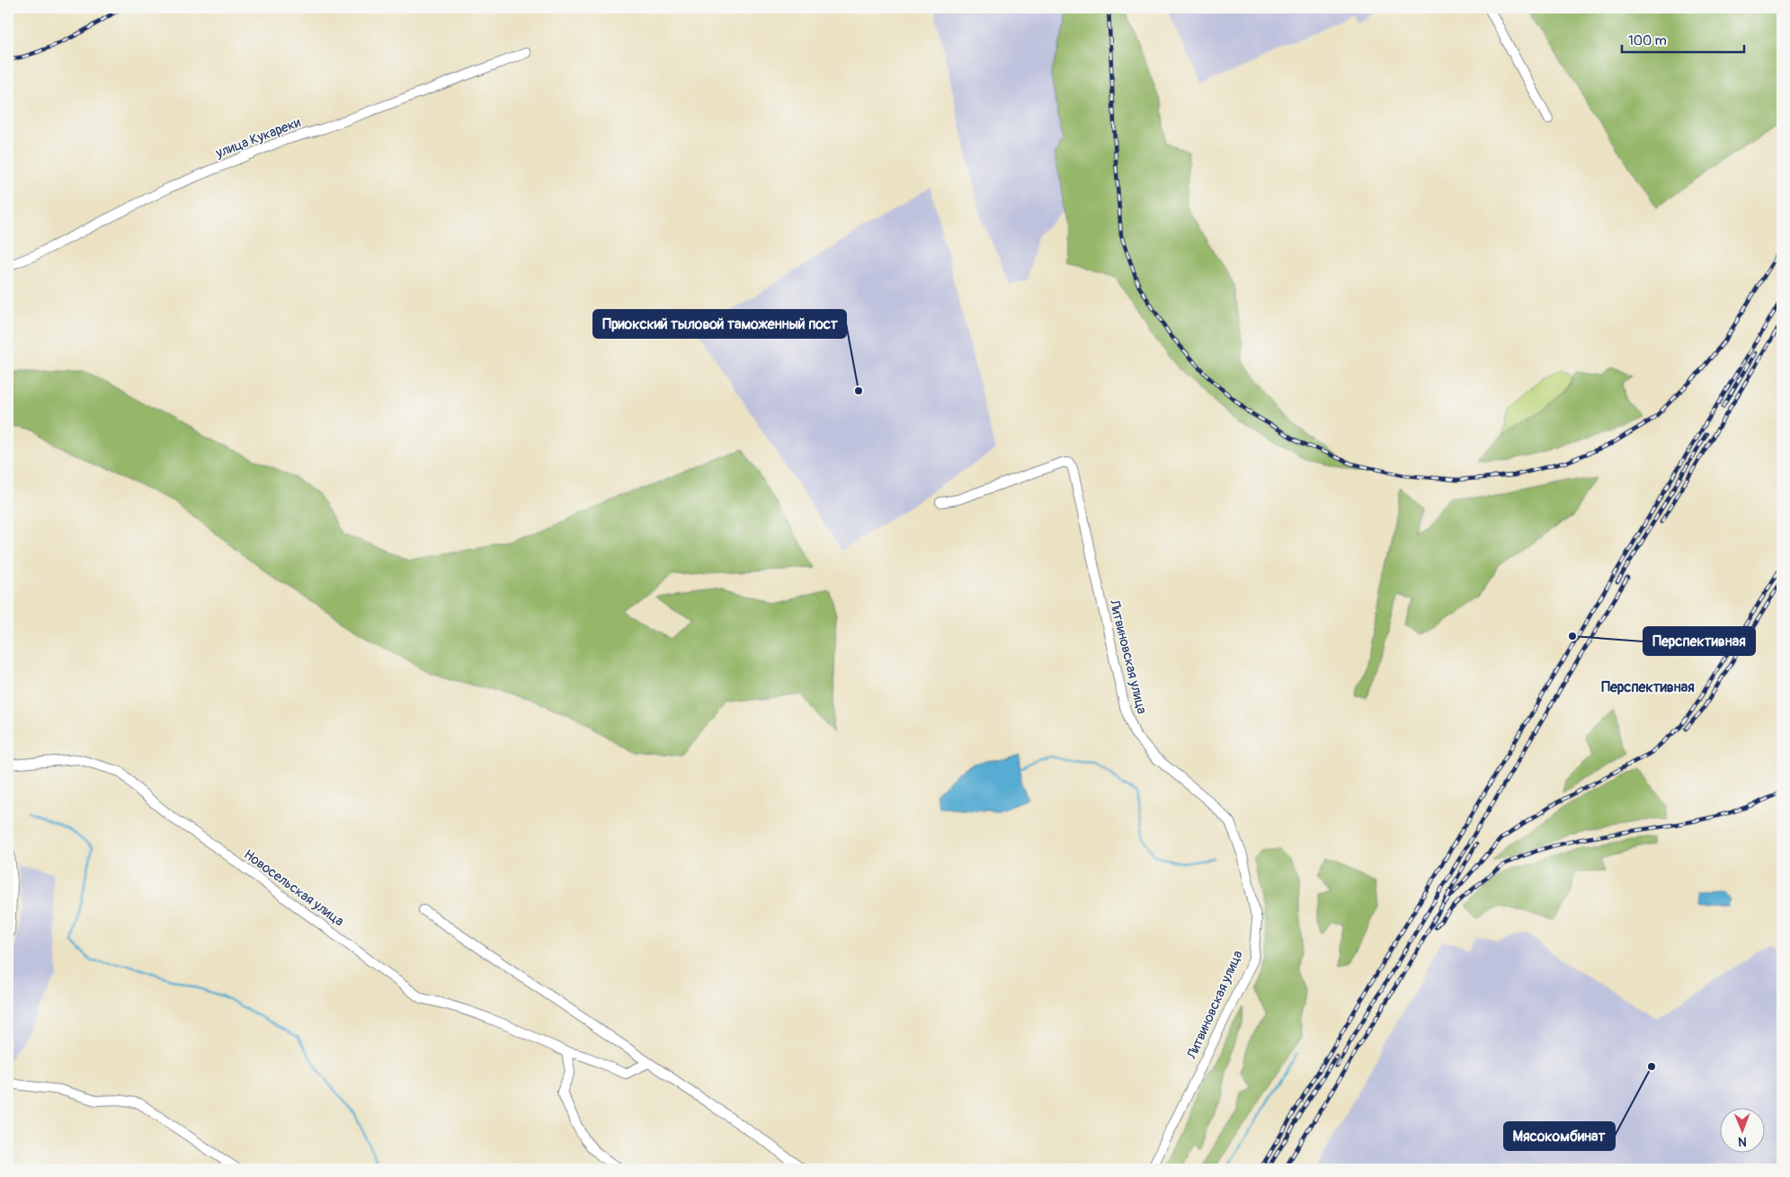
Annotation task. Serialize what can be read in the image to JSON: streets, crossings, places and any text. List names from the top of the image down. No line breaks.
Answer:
{"streets":{"street":["улица Кукареки","Литвиновская улица","Новосельская улица"]},"districts":["Перспективная"],"places":["Приокский тыловой таможенный пост","Перспективная","Мясокомбинат"],"scale_bar":"100 m","north":"bottom"}
